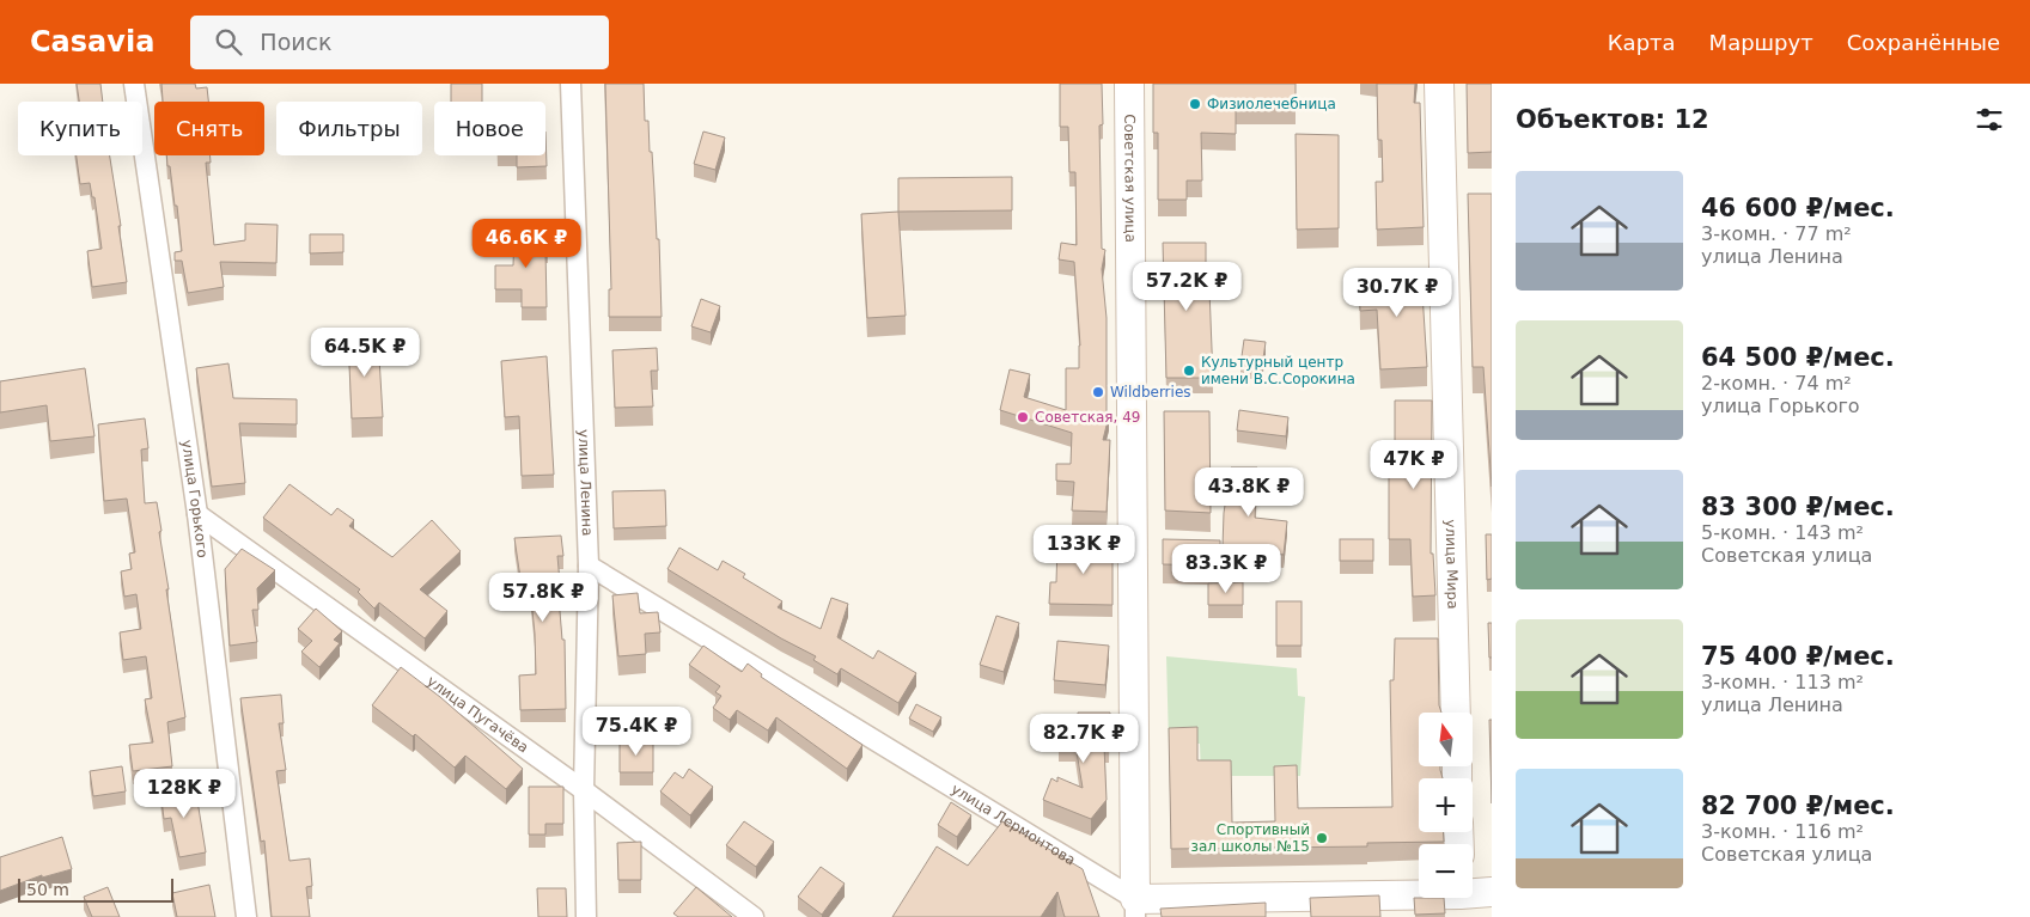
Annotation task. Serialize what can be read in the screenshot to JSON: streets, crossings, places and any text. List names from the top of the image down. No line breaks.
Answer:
{"streets":{"main road":["Советская улица","улица Мира"],"street":["улица Ленина","улица Горького","улица Пугачёва","улица Лермонтова"]},"crossings":[["Советская улица","улица Лермонтова"],["улица Ленина","улица Пугачёва"],["улица Ленина","улица Лермонтова"],["улица Горького","улица Пугачёва"]],"places":["Физиолечебница","Культурный центр имени В.С.Сорокина","Wildberries","Советская, 49","Спортивный зал школы №15"],"scale_bar":"50 m","north":"top","page":{"header":"Casavia","search":"Поиск","nav":["Карта","Маршрут","Сохранённые"],"heading":"Объектов: 12","chip":["Купить","Снять","Фильтры","Новое"],"list":[{"name":"46 600 ₽/мес.","note":"3-комн. · 77 m² · улица Ленина"},{"name":"64 500 ₽/мес.","note":"2-комн. · 74 m² · улица Горького"},{"name":"83 300 ₽/мес.","note":"5-комн. · 143 m² · Советская улица"},{"name":"75 400 ₽/мес.","note":"3-комн. · 113 m² · улица Ленина"},{"name":"82 700 ₽/мес.","note":"3-комн. · 116 m² · Советская улица"}],"price":["46.6K ₽","57.2K ₽","30.7K ₽","64.5K ₽","47K ₽","43.8K ₽","133K ₽","83.3K ₽","57.8K ₽","75.4K ₽","82.7K ₽","128K ₽"],"map_buttons":["+","−"],"scale":"50 m"}}
